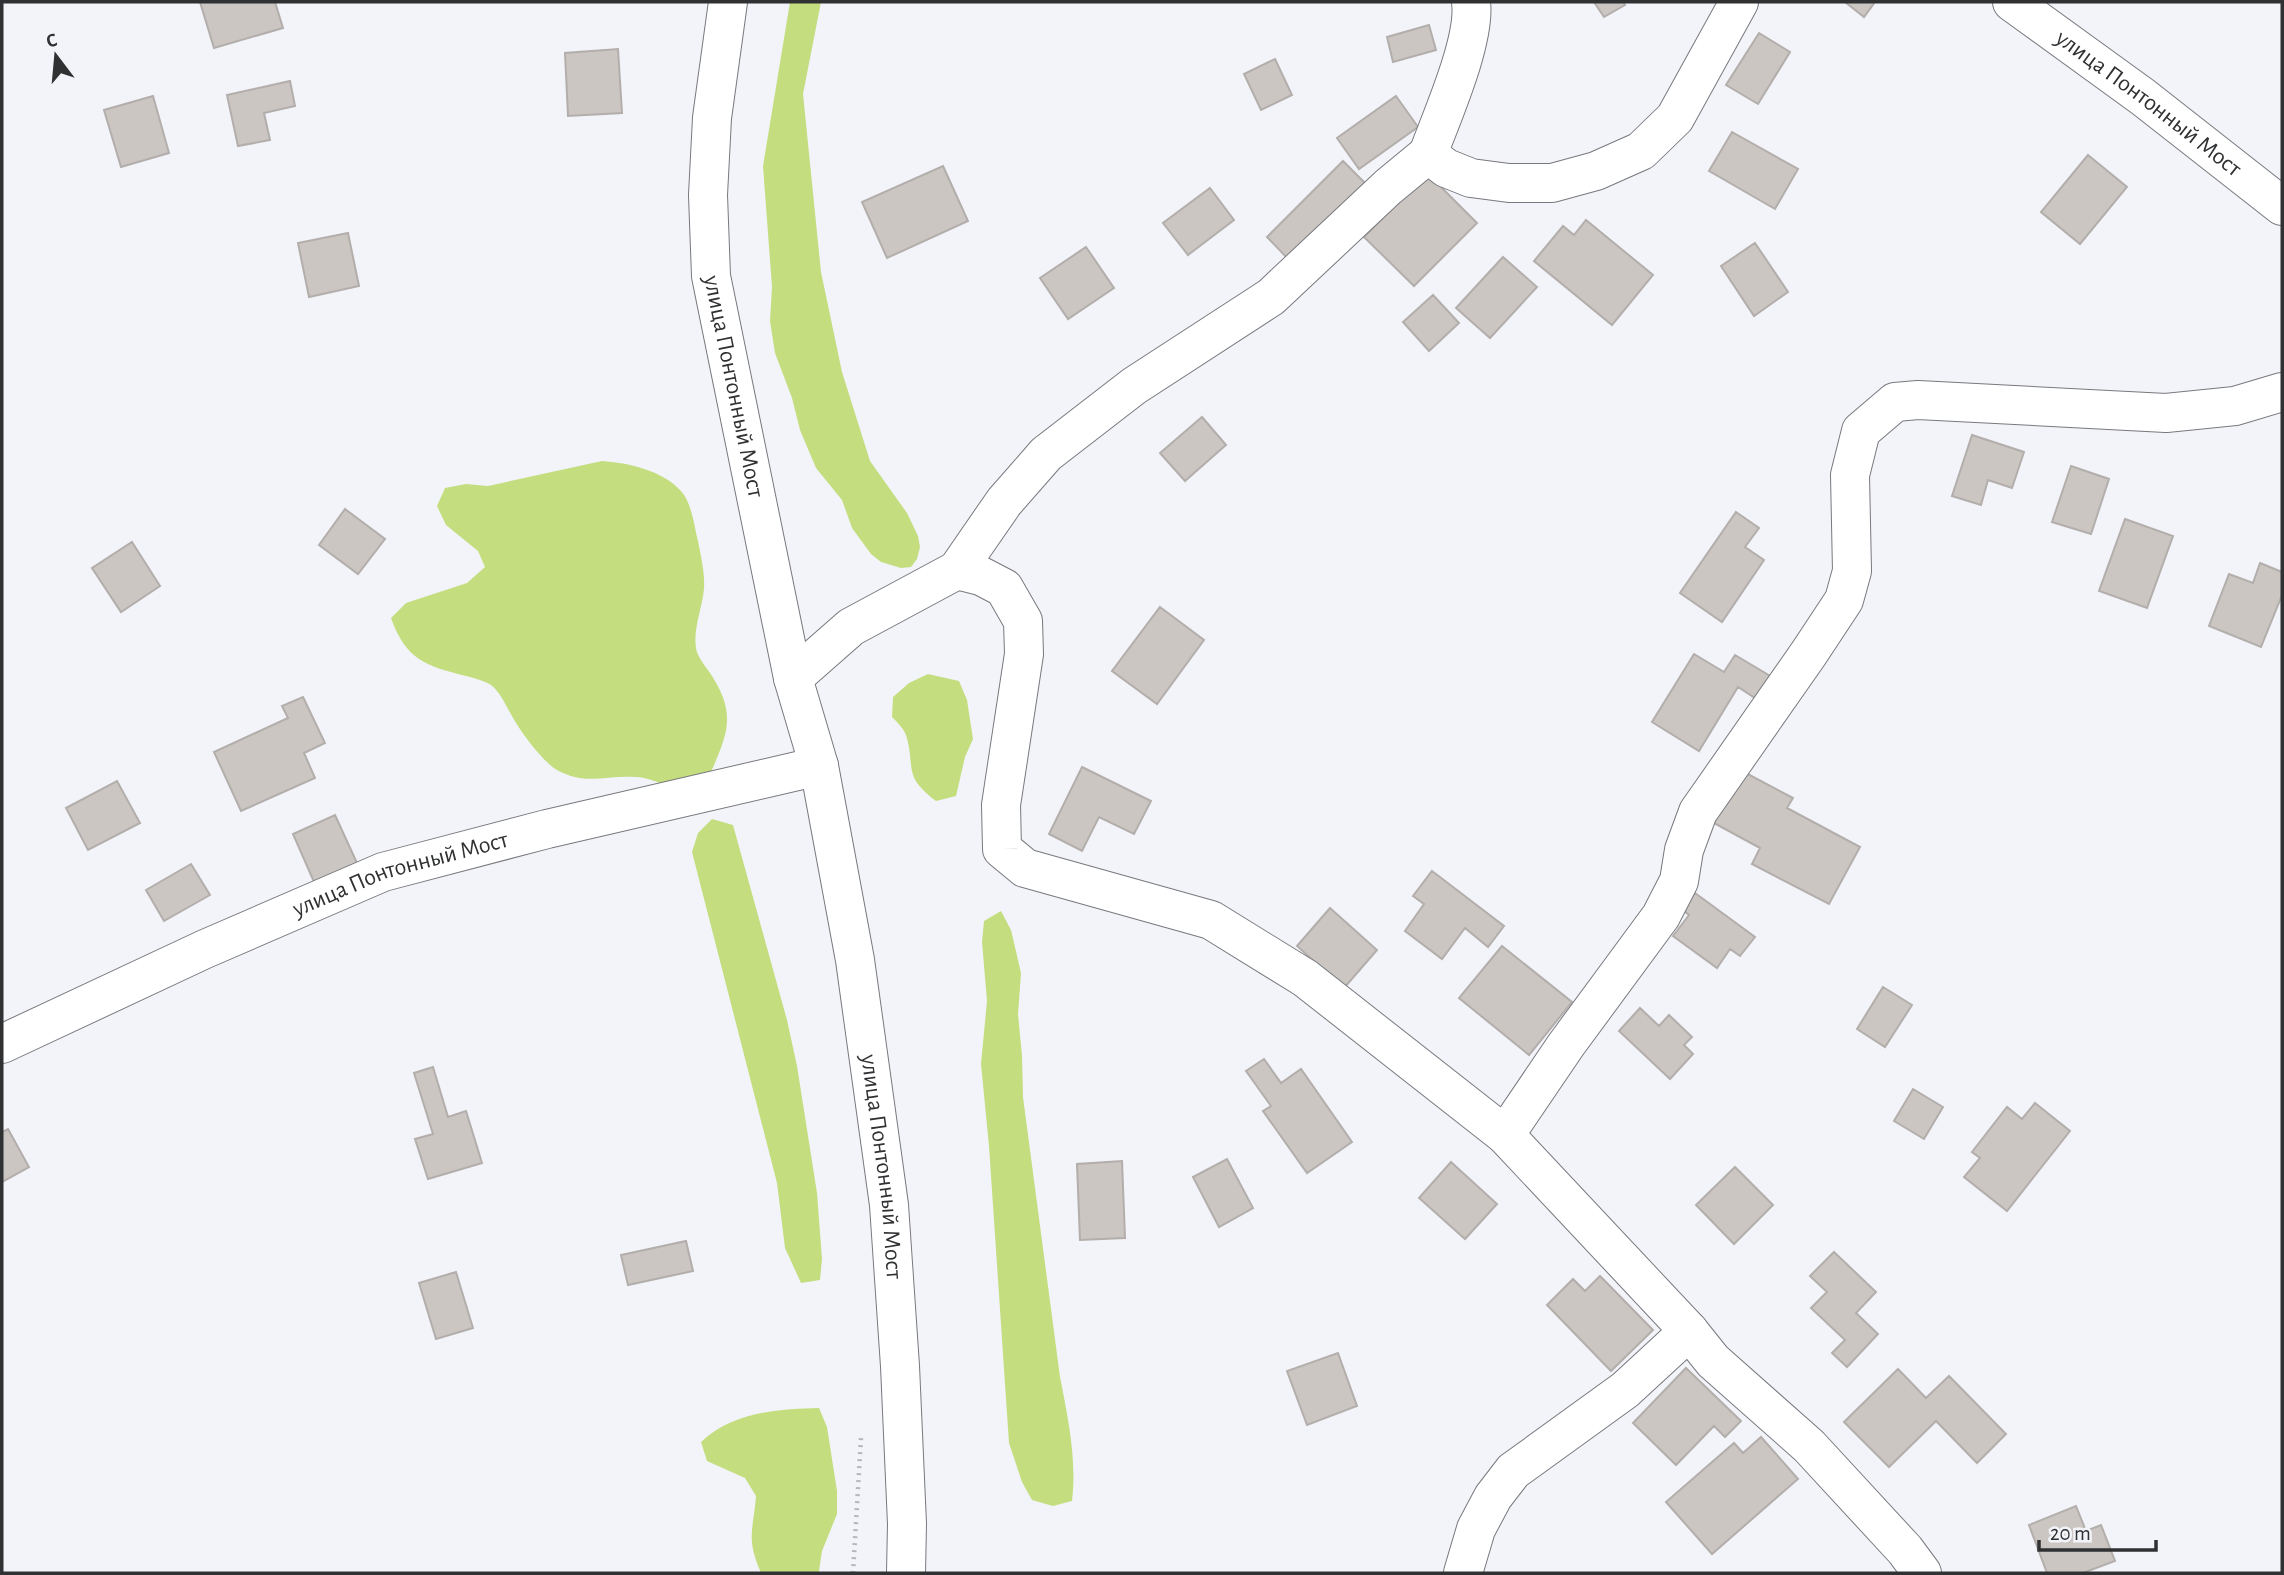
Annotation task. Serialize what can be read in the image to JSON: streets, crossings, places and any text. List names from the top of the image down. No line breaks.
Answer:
{"streets":{"street":["улица Понтонный Мост"]},"scale_bar":"20 m","north":"top"}
